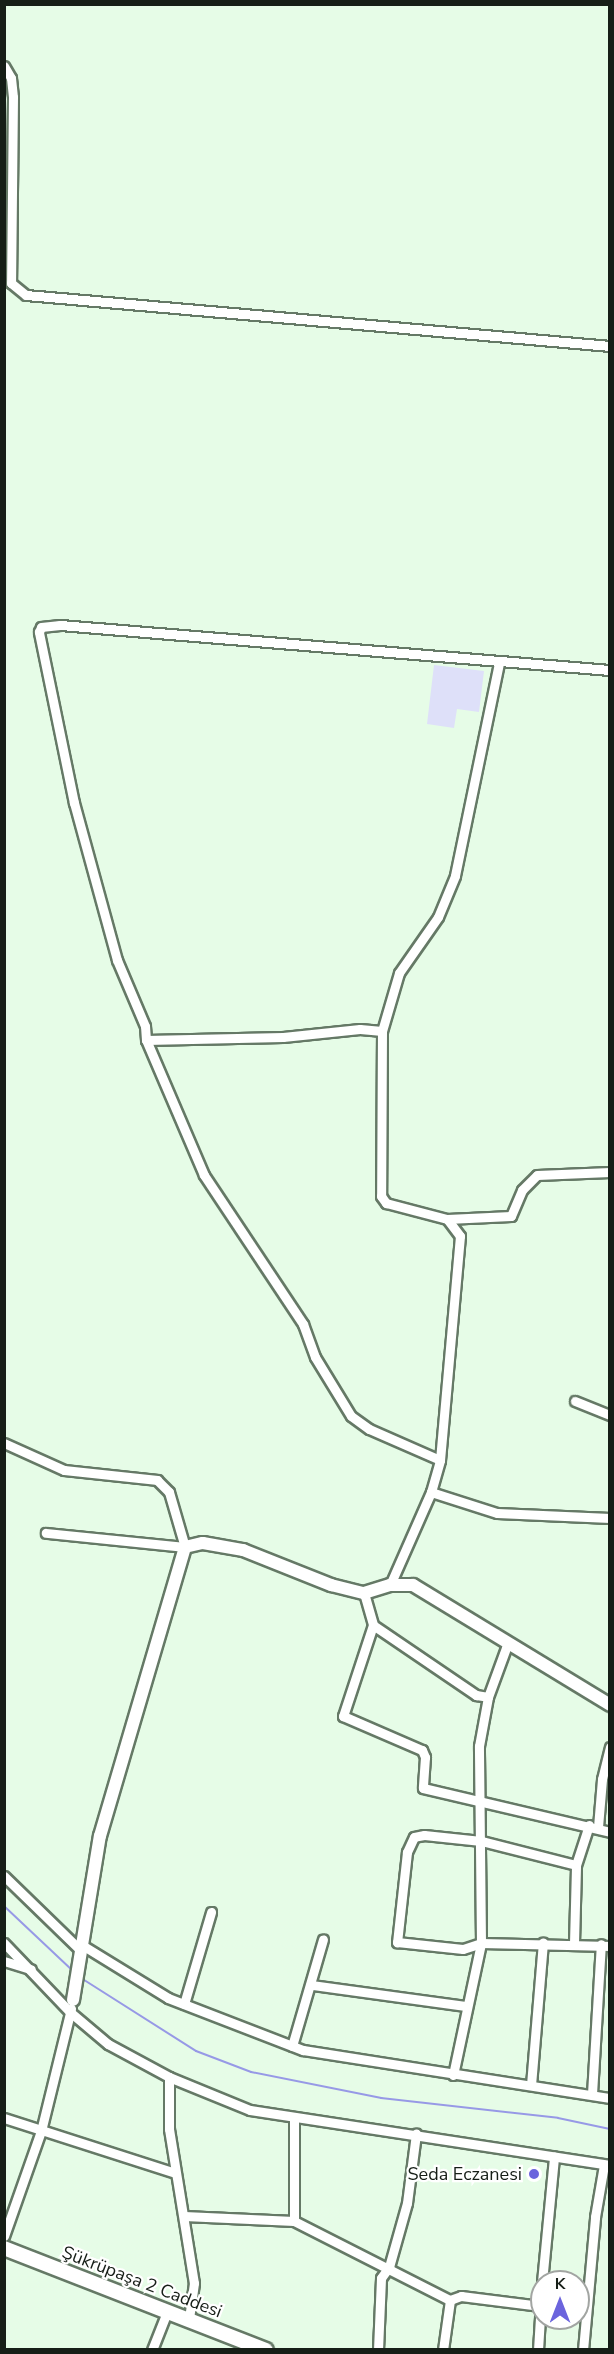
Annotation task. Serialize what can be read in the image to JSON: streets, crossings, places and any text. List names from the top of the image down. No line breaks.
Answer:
{"streets":{"main road":["Şükrüpaşa 2 Caddesi"]},"places":["Seda Eczanesi"],"north":"top"}
